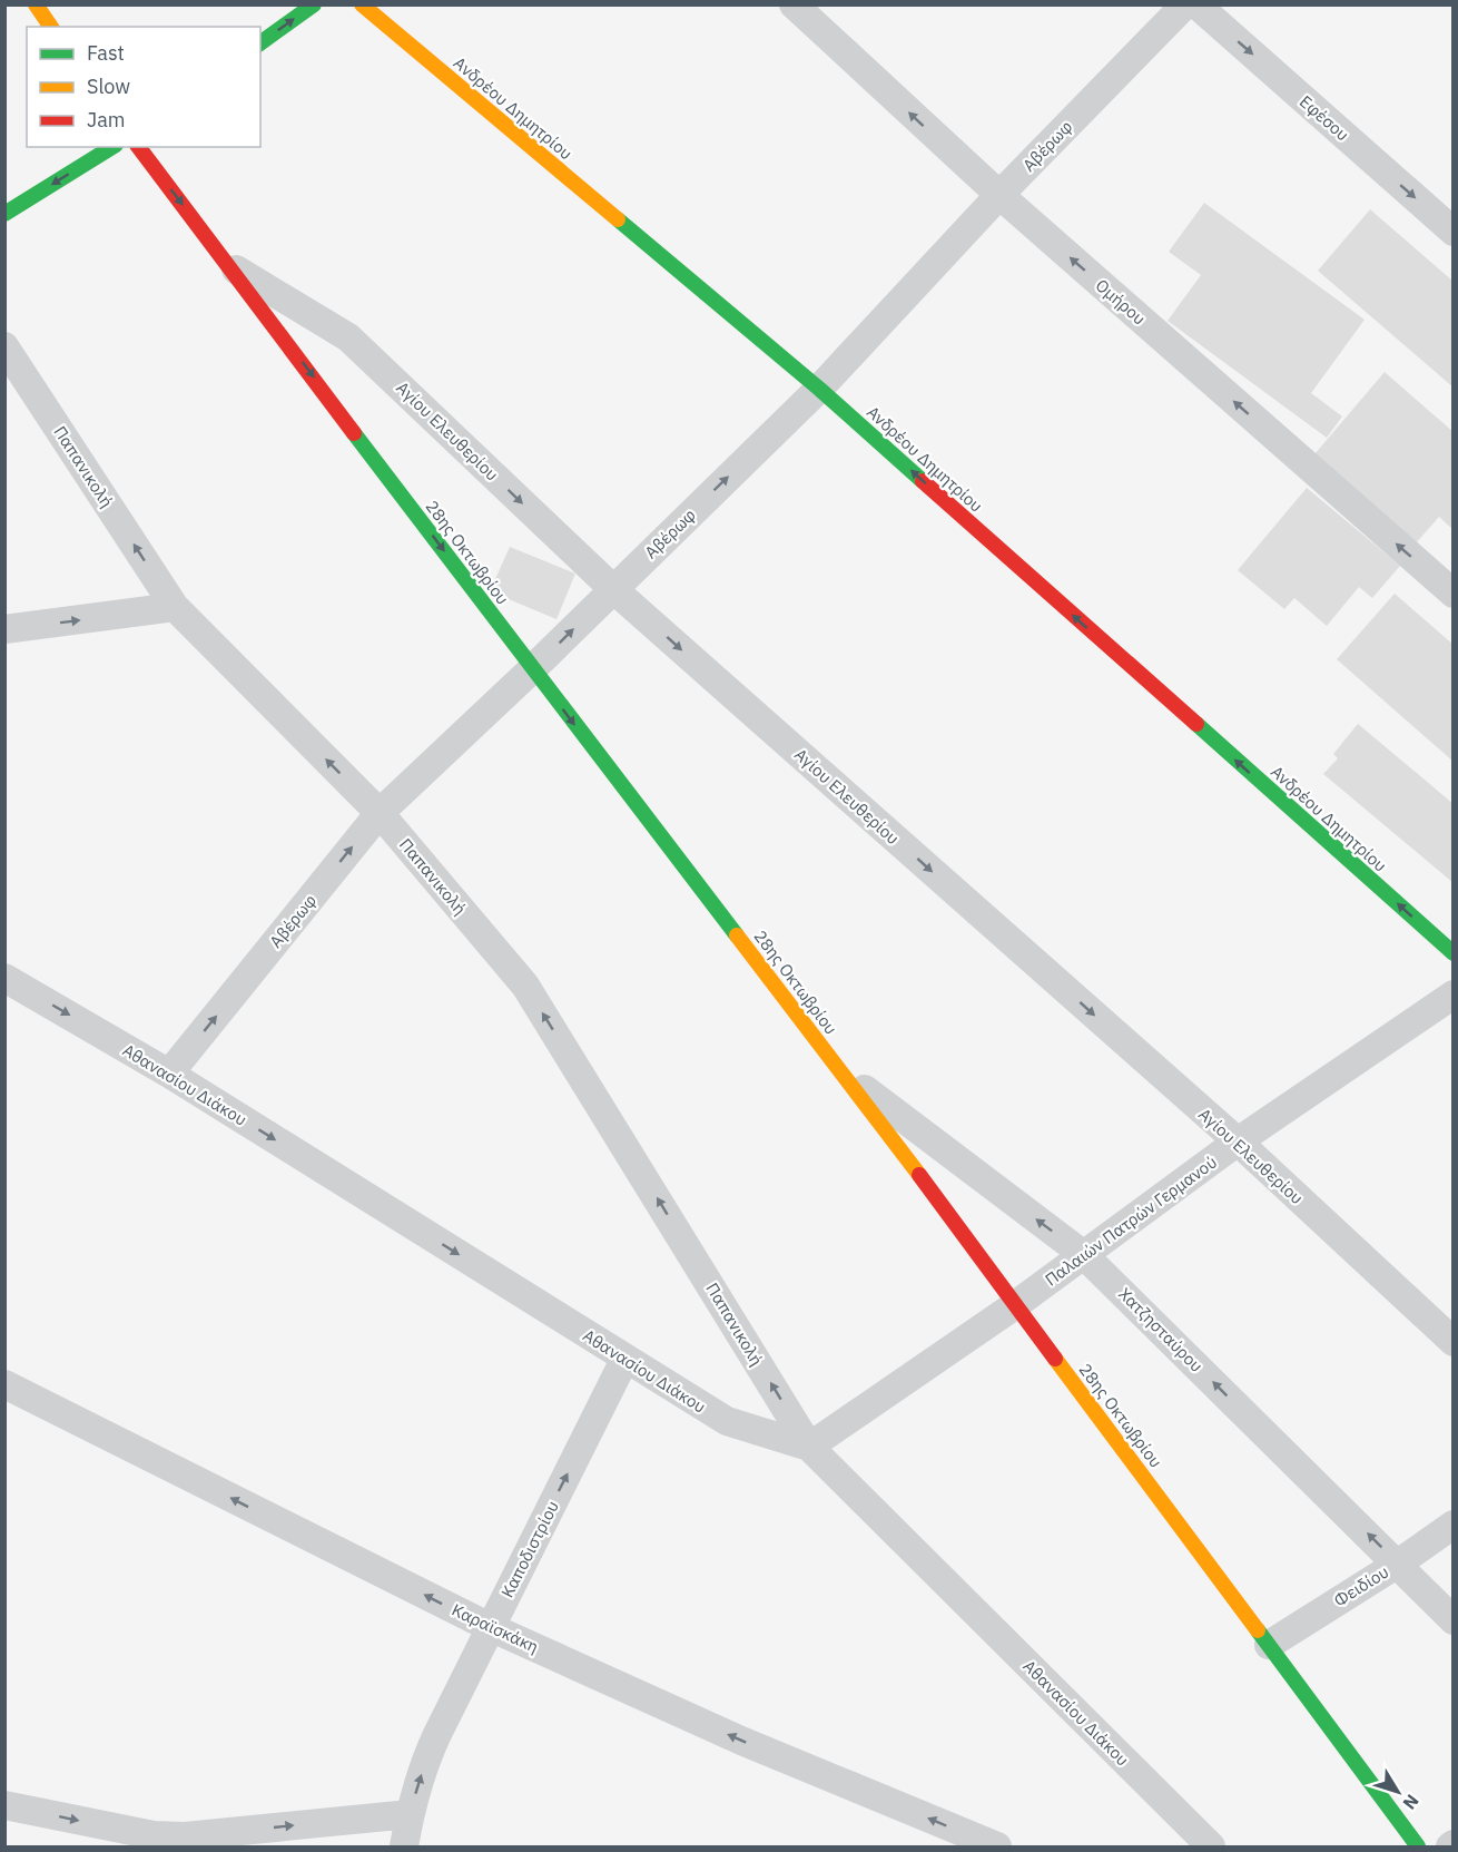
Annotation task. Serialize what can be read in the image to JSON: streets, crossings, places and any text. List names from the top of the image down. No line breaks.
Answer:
{"streets":{"main road":["Ανδρέου Δημητρίου","28ης Οκτωβρίου"],"street":["Εφέσου","Αβέρωφ","Ομήρου","Αγίου Ελευθερίου","Παπανικολή","Αθανασίου Διάκου","Παλαιών Πατρών Γερμανού","Χατζησταύρου","Καποδιστρίου","Φειδίου","Καραϊσκάκη"]},"crossings":[["Ανδρέου Δημητρίου","Αβέρωφ"],["Αβέρωφ","Ομήρου"],["Αβέρωφ","Αγίου Ελευθερίου"],["Αβέρωφ","Παπανικολή"],["Αβέρωφ","28ης Οκτωβρίου"],["Αβέρωφ","Αθανασίου Διάκου"],["Αγίου Ελευθερίου","28ης Οκτωβρίου"],["Αγίου Ελευθερίου","Παλαιών Πατρών Γερμανού"],["Παπανικολή","Αθανασίου Διάκου"],["Παπανικολή","Παλαιών Πατρών Γερμανού"],["28ης Οκτωβρίου","Παλαιών Πατρών Γερμανού"],["28ης Οκτωβρίου","Χατζησταύρου"],["28ης Οκτωβρίου","Φειδίου"],["Αθανασίου Διάκου","Παλαιών Πατρών Γερμανού"],["Αθανασίου Διάκου","Καποδιστρίου"],["Παλαιών Πατρών Γερμανού","Χατζησταύρου"],["Χατζησταύρου","Φειδίου"],["Καποδιστρίου","Καραϊσκάκη"]],"one_way":["Ανδρέου Δημητρίου","Εφέσου","Αβέρωφ","Ομήρου","Αγίου Ελευθερίου","Παπανικολή","28ης Οκτωβρίου","Αθανασίου Διάκου","Χατζησταύρου","Καποδιστρίου","Καραϊσκάκη"],"legend":["Fast","Slow","Jam"],"north":"bottom right"}
